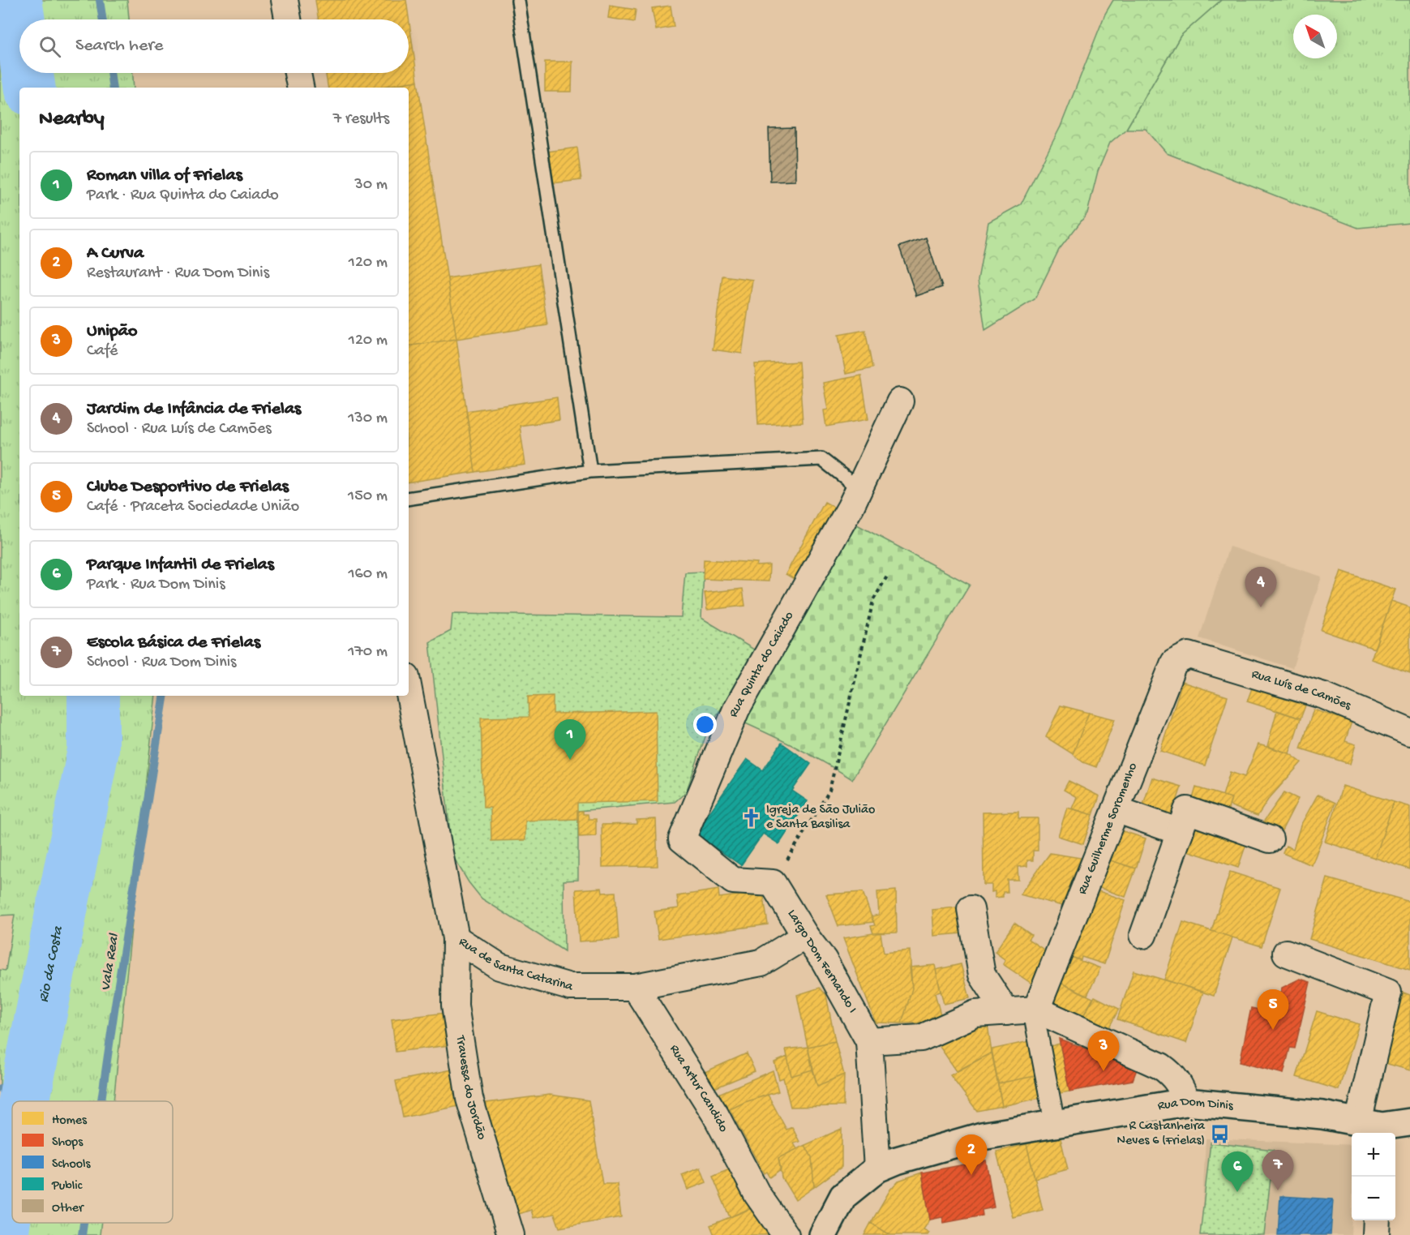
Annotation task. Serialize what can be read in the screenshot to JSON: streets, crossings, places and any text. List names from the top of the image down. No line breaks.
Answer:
{"streets":{"main road":["Rua Dom Dinis"],"street":["Rua Quinta do Caiado","Rua Luís de Camões","Rua Guilherme Soromenho","Largo Dom Fernando I","Rua de Santa Catarina","Travessa do Jordão","Rua Artur Candido"]},"crossings":[["Rua Quinta do Caiado","Largo Dom Fernando I"],["Rua Luís de Camões","Rua Guilherme Soromenho"],["Largo Dom Fernando I","Rua de Santa Catarina"],["Rua de Santa Catarina","Travessa do Jordão"],["Rua de Santa Catarina","Rua Artur Candido"]],"water":["Vala Real","Rio da Costa"],"places":{"church":["Igreja de São Julião e Santa Basilisa"],"bus stop":["R Castanheira Neves 6 (Frielas)"]},"legend":["Homes","Shops","Schools","Public","Other"],"north":"top left","page":{"search":"Search here","heading":["Nearby","7 results"],"list":[{"mark":"1","name":"Roman villa of Frielas","note":"Park · Rua Quinta do Caiado","value":"30 m"},{"mark":"2","name":"A Curva","note":"Restaurant · Rua Dom Dinis","value":"120 m"},{"mark":"3","name":"Unipão","note":"Café","value":"120 m"},{"mark":"4","name":"Jardim de Infância de Frielas","note":"School · Rua Luís de Camões","value":"130 m"},{"mark":"5","name":"Clube Desportivo de Frielas","note":"Café · Praceta Sociedade União","value":"150 m"},{"mark":"6","name":"Parque Infantil de Frielas","note":"Park · Rua Dom Dinis","value":"160 m"},{"mark":"7","name":"Escola Básica de Frielas","note":"School · Rua Dom Dinis","value":"170 m"}],"pins":["4","1","5","3","2","7","6"],"map_buttons":["+","−"]}}
